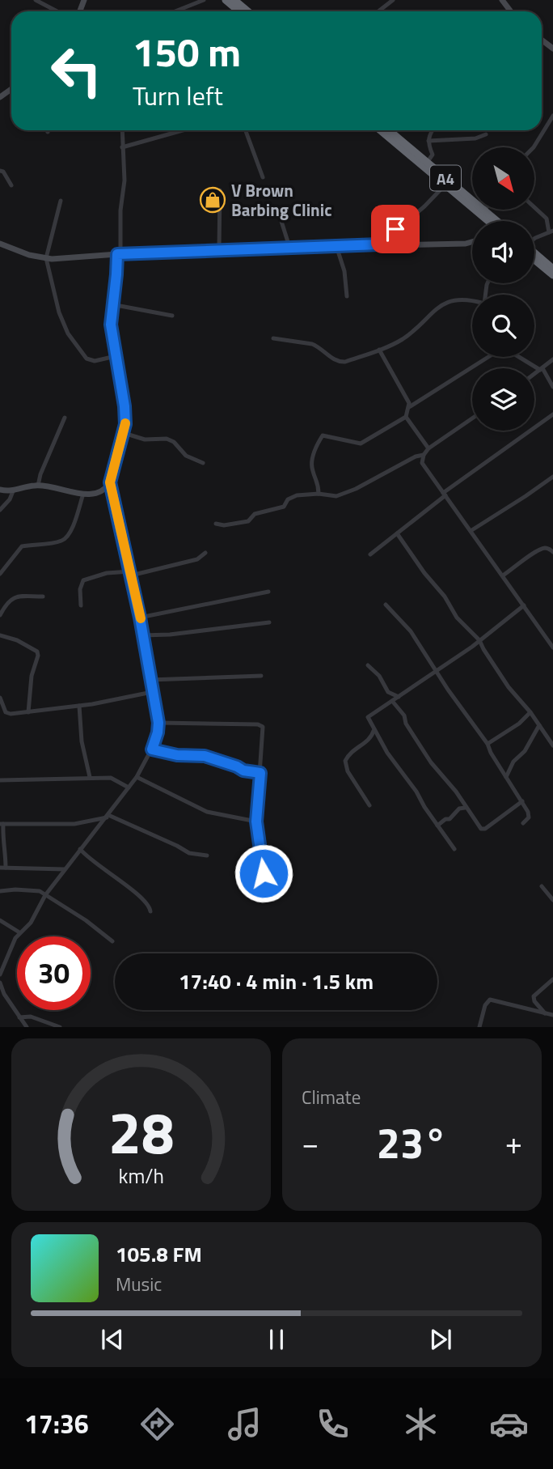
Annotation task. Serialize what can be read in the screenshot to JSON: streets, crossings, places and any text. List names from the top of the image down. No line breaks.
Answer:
{"streets":{"highway":["A4"]},"places":{"shop":["V Brown Barbing Clinic"]},"north":"bottom right","page":{"turn":["150 m","Turn left"],"limit":"30","trip":"17:40 · 4 min · 1.5 km","tile":"Climate","heat":["−","23°","+"],"song":["105.8 FM","Music"],"tabs":"17:36","gauge":["28","km/h"]}}
